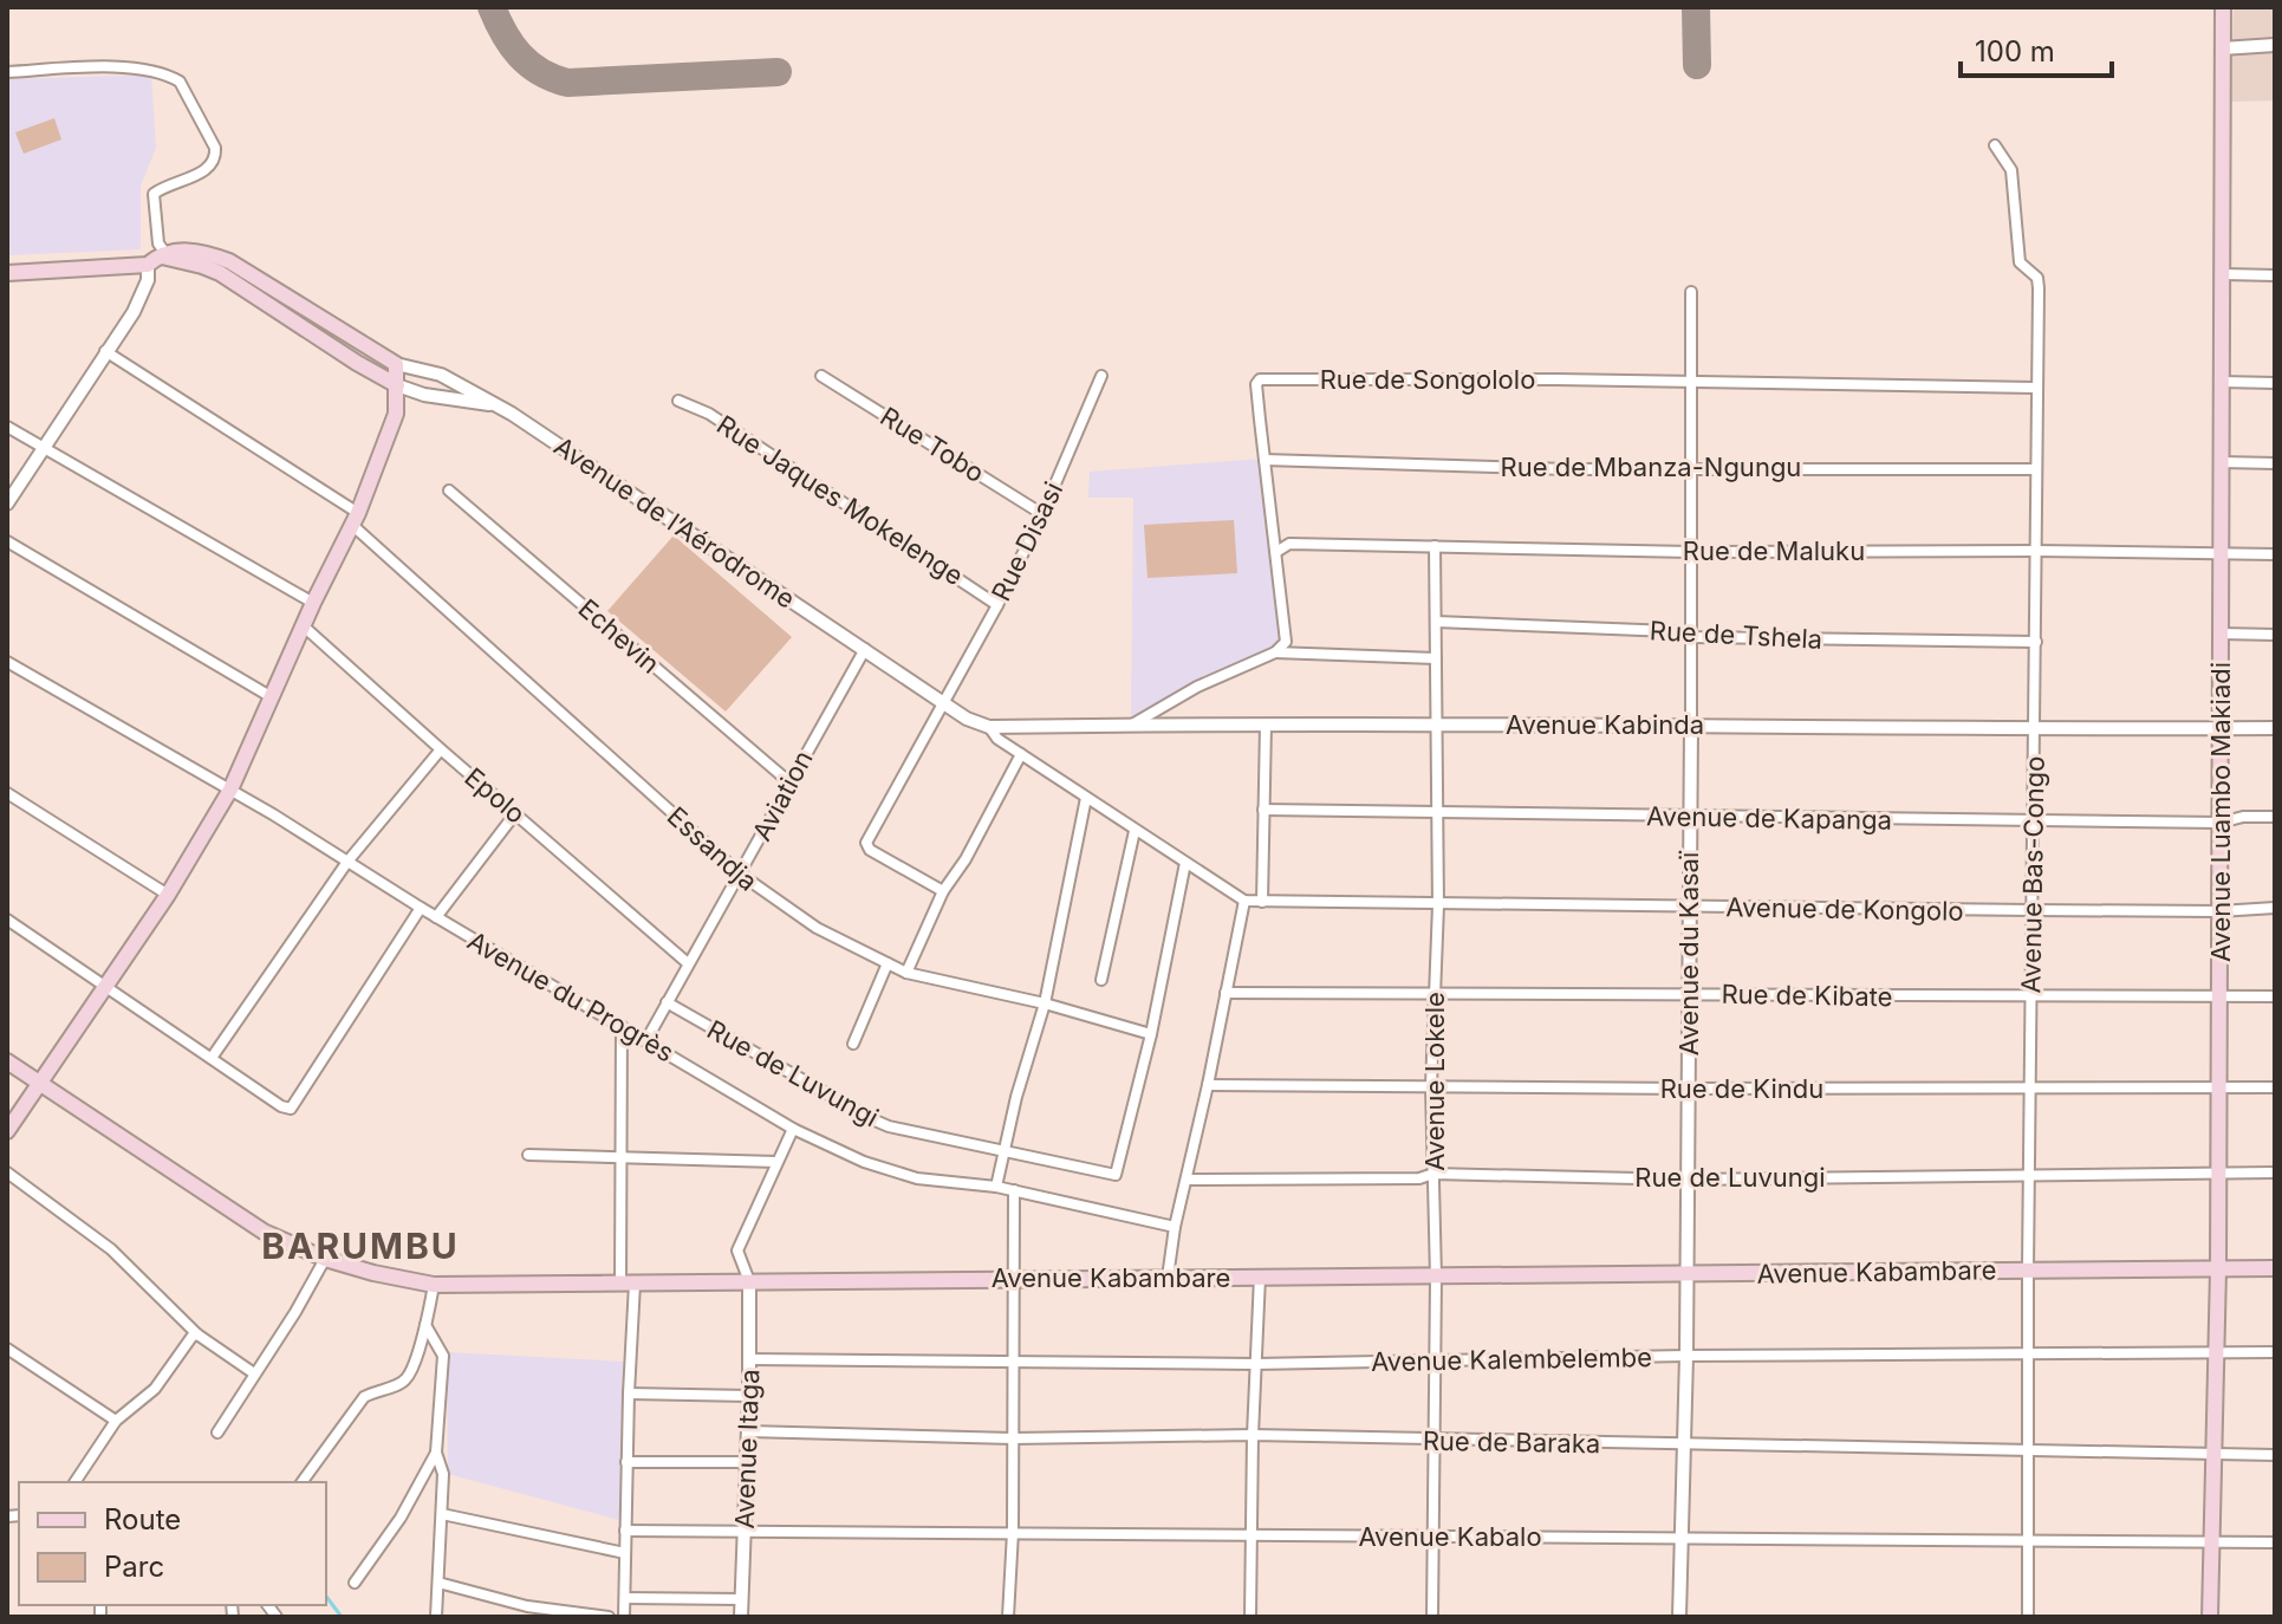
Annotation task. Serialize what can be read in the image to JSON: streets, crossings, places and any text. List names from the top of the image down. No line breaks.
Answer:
{"streets":{"main road":["Avenue de l’Aérodrome","Avenue Luambo Makiadi","Avenue Kabambare"],"street":["Rue de Songololo","Rue Tobo","Rue de Mbanza-Ngungu","Rue Jaques Mokelenge","Rue Disasi","Rue de Maluku","Rue de Tshela","Echevin","Avenue Kabinda","Epolo","Aviation","Avenue de Kapanga","Essandja","Avenue Bas-Congo","Avenue de Kongolo","Avenue du Kasaï","Rue de Kibate","Avenue du Progrès","Rue de Luvungi","Avenue Lokele","Rue de Kindu","Avenue Kalembelembe","Rue de Baraka","Avenue Itaga","Avenue Kabalo"]},"crossings":[["Rue de Songololo","Rue de Mbanza-Ngungu"],["Rue de Songololo","Rue de Maluku"],["Rue de Songololo","Avenue Bas-Congo"],["Rue de Songololo","Avenue du Kasaï"],["Rue Tobo","Rue Disasi"],["Rue de Mbanza-Ngungu","Avenue Bas-Congo"],["Rue de Mbanza-Ngungu","Avenue du Kasaï"],["Rue Jaques Mokelenge","Rue Disasi"],["Avenue de l’Aérodrome","Rue Disasi"],["Avenue de l’Aérodrome","Avenue Kabinda"],["Avenue de l’Aérodrome","Aviation"],["Rue Disasi","Avenue Kabinda"],["Rue de Maluku","Avenue Luambo Makiadi"],["Rue de Maluku","Avenue Bas-Congo"],["Rue de Maluku","Avenue du Kasaï"],["Rue de Maluku","Avenue Lokele"],["Rue de Tshela","Avenue Bas-Congo"],["Rue de Tshela","Avenue du Kasaï"],["Rue de Tshela","Avenue Lokele"],["Echevin","Aviation"],["Avenue Kabinda","Avenue Luambo Makiadi"],["Avenue Kabinda","Avenue Bas-Congo"],["Avenue Kabinda","Avenue du Kasaï"],["Avenue Kabinda","Avenue Lokele"],["Epolo","Aviation"],["Aviation","Essandja"],["Aviation","Avenue du Progrès"],["Aviation","Rue de Luvungi"],["Avenue Luambo Makiadi","Avenue de Kapanga"],["Avenue Luambo Makiadi","Avenue de Kongolo"],["Avenue Luambo Makiadi","Rue de Kibate"],["Avenue Luambo Makiadi","Rue de Luvungi"],["Avenue Luambo Makiadi","Rue de Kindu"],["Avenue Luambo Makiadi","Avenue Kabambare"],["Avenue Luambo Makiadi","Avenue Kalembelembe"],["Avenue Luambo Makiadi","Rue de Baraka"],["Avenue Luambo Makiadi","Avenue Kabalo"],["Avenue de Kapanga","Avenue Bas-Congo"],["Avenue de Kapanga","Avenue du Kasaï"],["Avenue de Kapanga","Avenue Lokele"],["Essandja","Rue de Luvungi"],["Avenue Bas-Congo","Avenue de Kongolo"],["Avenue Bas-Congo","Rue de Kibate"],["Avenue Bas-Congo","Rue de Luvungi"],["Avenue Bas-Congo","Rue de Kindu"],["Avenue Bas-Congo","Avenue Kabambare"],["Avenue Bas-Congo","Avenue Kalembelembe"],["Avenue Bas-Congo","Rue de Baraka"],["Avenue Bas-Congo","Avenue Kabalo"],["Avenue de Kongolo","Avenue du Kasaï"],["Avenue de Kongolo","Avenue Lokele"],["Avenue du Kasaï","Rue de Kibate"],["Avenue du Kasaï","Rue de Luvungi"],["Avenue du Kasaï","Rue de Kindu"],["Avenue du Kasaï","Avenue Kabambare"],["Avenue du Kasaï","Avenue Kalembelembe"],["Avenue du Kasaï","Rue de Baraka"],["Avenue du Kasaï","Avenue Kabalo"],["Rue de Kibate","Avenue Lokele"],["Rue de Luvungi","Avenue Lokele"],["Avenue Lokele","Rue de Kindu"],["Avenue Lokele","Avenue Kabambare"],["Avenue Lokele","Avenue Kalembelembe"],["Avenue Lokele","Rue de Baraka"],["Avenue Lokele","Avenue Kabalo"],["Avenue Kabambare","Avenue Itaga"],["Avenue Kalembelembe","Avenue Itaga"],["Rue de Baraka","Avenue Itaga"],["Avenue Itaga","Avenue Kabalo"]],"districts":["BARUMBU"],"legend":["Route","Parc"],"scale_bar":"100 m"}
